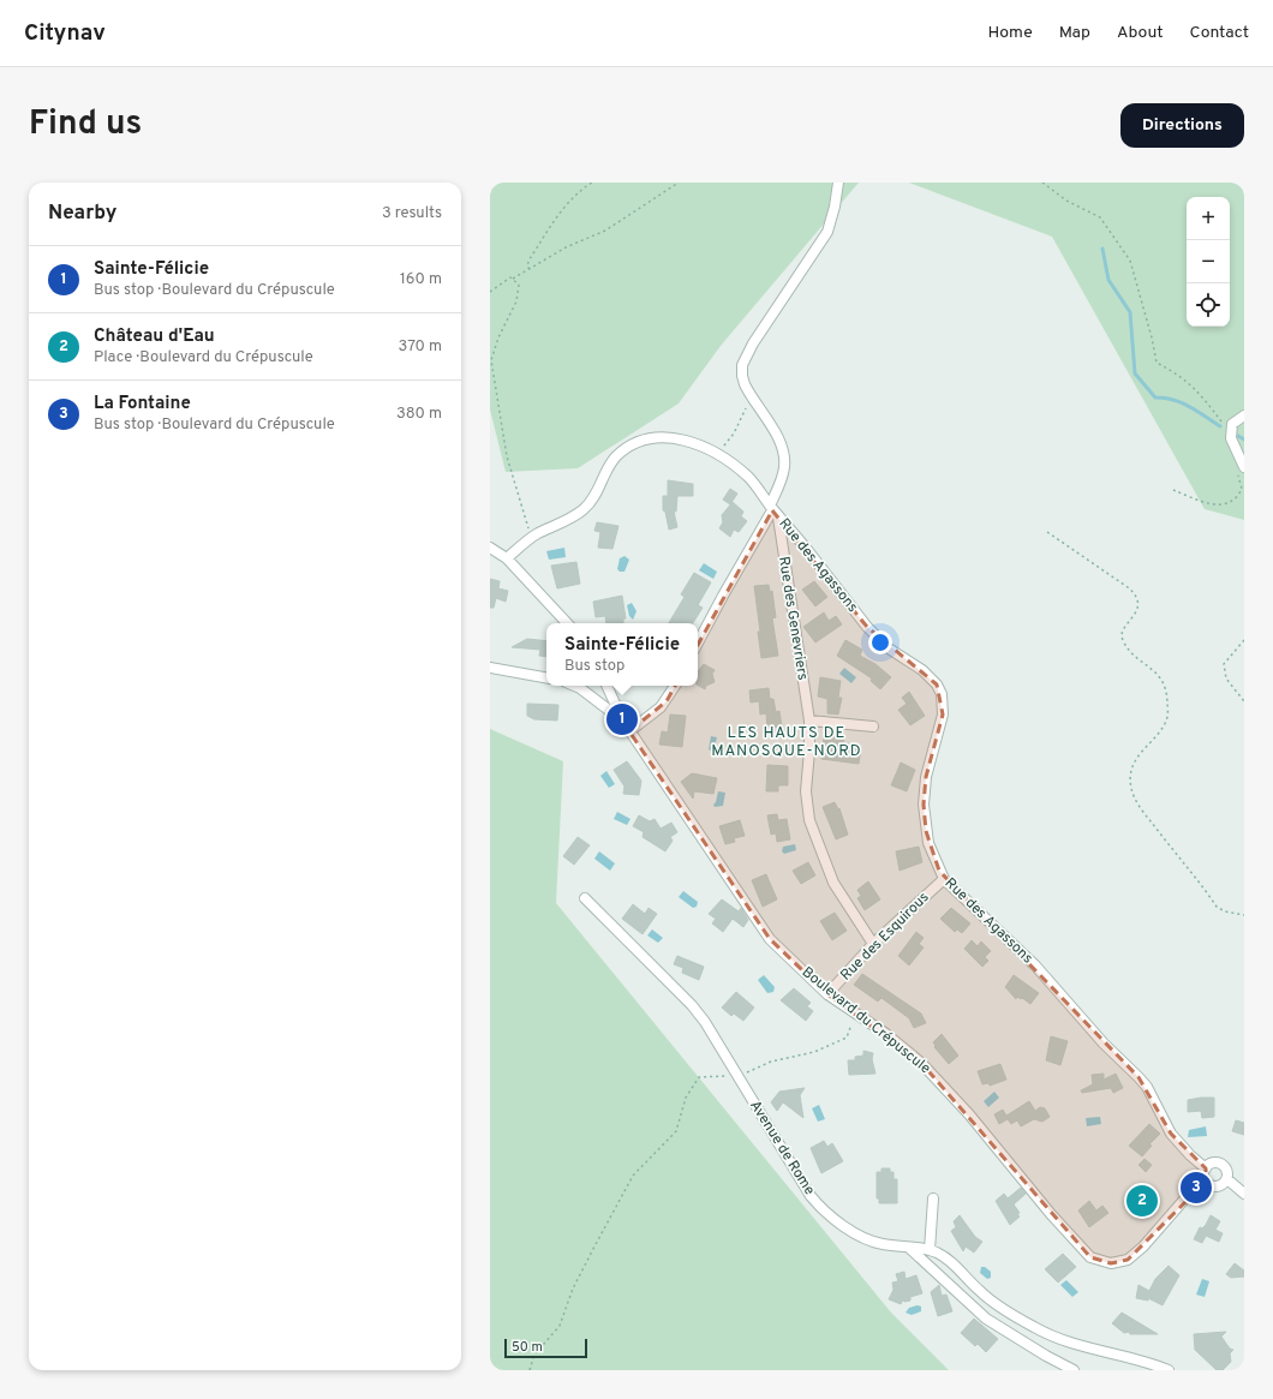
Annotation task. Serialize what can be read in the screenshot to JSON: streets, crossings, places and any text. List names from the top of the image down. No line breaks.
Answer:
{"streets":{"street":["Rue des Agassons","Rue des Genevriers","Rue des Esquirous","Boulevard du Crépuscule","Avenue de Rome"]},"crossings":[["Rue des Agassons","Rue des Genevriers"],["Rue des Agassons","Rue des Esquirous"],["Rue des Agassons","Boulevard du Crépuscule"],["Rue des Genevriers","Rue des Esquirous"],["Rue des Esquirous","Boulevard du Crépuscule"]],"districts":["LES HAUTS DE MANOSQUE-NORD"],"scale_bar":"50 m","page":{"header":"Citynav","nav":["Home","Map","About","Contact"],"title":"Find us","buttons":"Directions","heading":["Nearby","3 results"],"map_buttons":["+","−"],"list":[{"mark":"1","name":"Sainte-Félicie","note":"Bus stop · Boulevard du Crépuscule","value":"160 m"},{"mark":"2","name":"Château d'Eau","note":"Place · Boulevard du Crépuscule","value":"370 m"},{"mark":"3","name":"La Fontaine","note":"Bus stop · Boulevard du Crépuscule","value":"380 m"}],"popup":["Sainte-Félicie","Bus stop"],"pins":["1","3","2"],"scale":"50 m"}}
